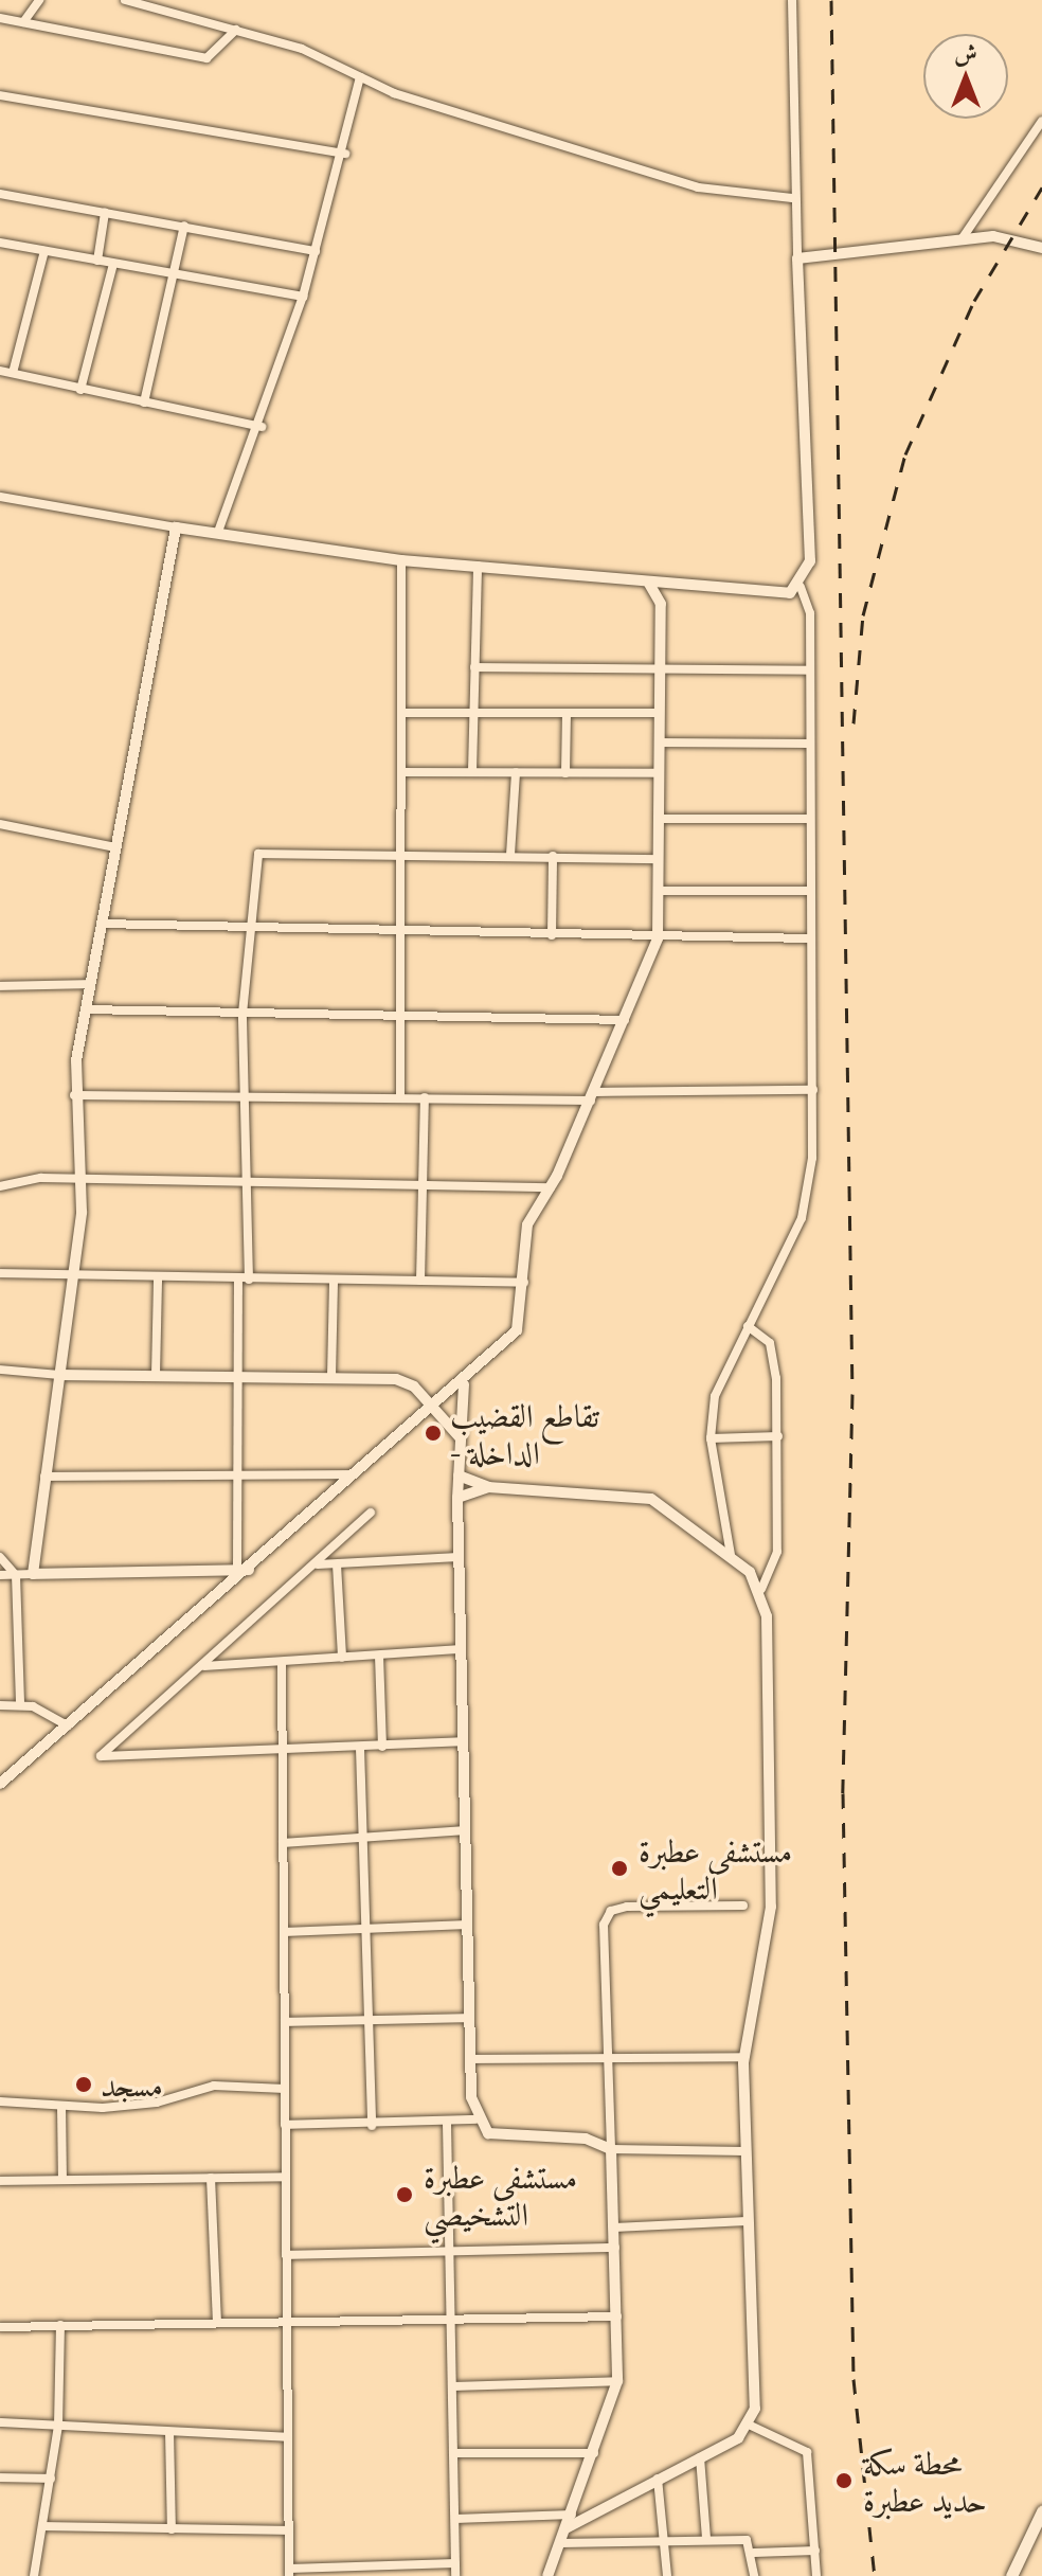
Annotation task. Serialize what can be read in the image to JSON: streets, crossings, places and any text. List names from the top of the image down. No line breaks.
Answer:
{"places":["تقاطع القضيب - الداخلة","مستشفى عطبرة التعليمي","مسجد","مستشفى عطبرة التشخيصي","محطة سكة حديد عطبرة"],"north":"top"}
